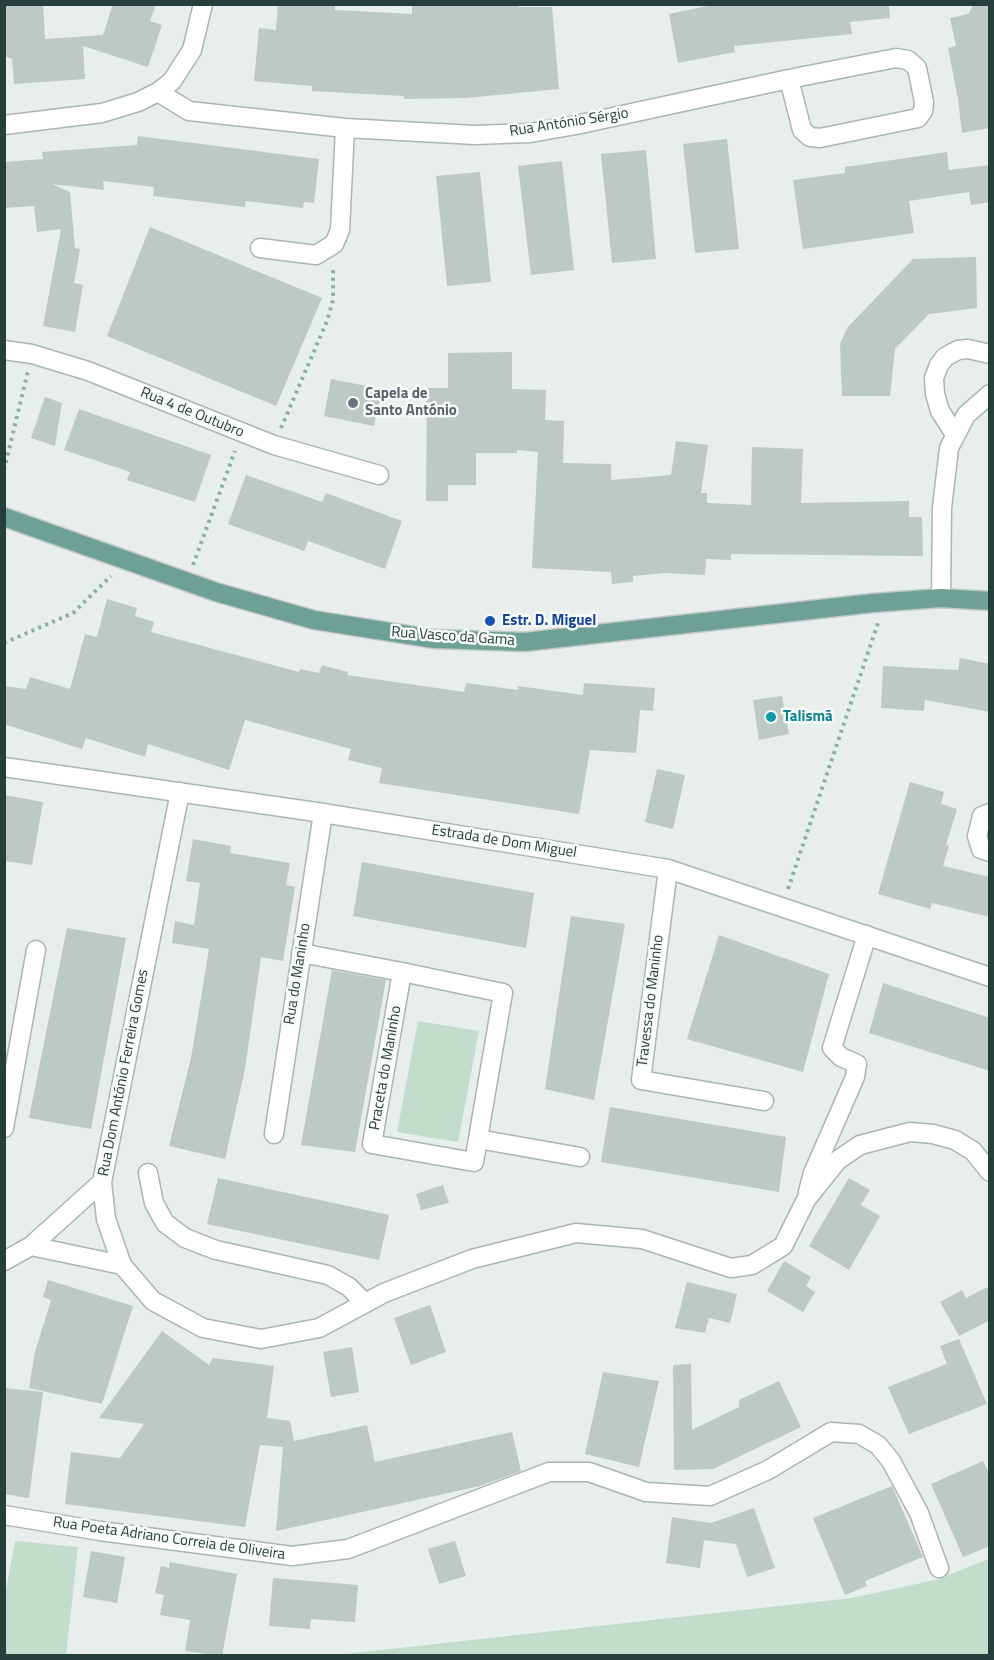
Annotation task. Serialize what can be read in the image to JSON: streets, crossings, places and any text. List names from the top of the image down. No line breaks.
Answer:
{"streets":{"main road":["Rua Vasco da Gama"],"street":["Rua António Sérgio","Rua 4 de Outubro","Estrada de Dom Miguel","Rua do Maninho","Travessa do Maninho","Praceta do Maninho","Rua Dom António Ferreira Gomes","Rua Poeta Adriano Correia de Oliveira"]},"crossings":[["Estrada de Dom Miguel","Rua do Maninho"],["Estrada de Dom Miguel","Travessa do Maninho"],["Estrada de Dom Miguel","Rua Dom António Ferreira Gomes"],["Rua do Maninho","Praceta do Maninho"]],"places":["Capela de Santo António","Estr. D. Miguel","Talismã"]}
